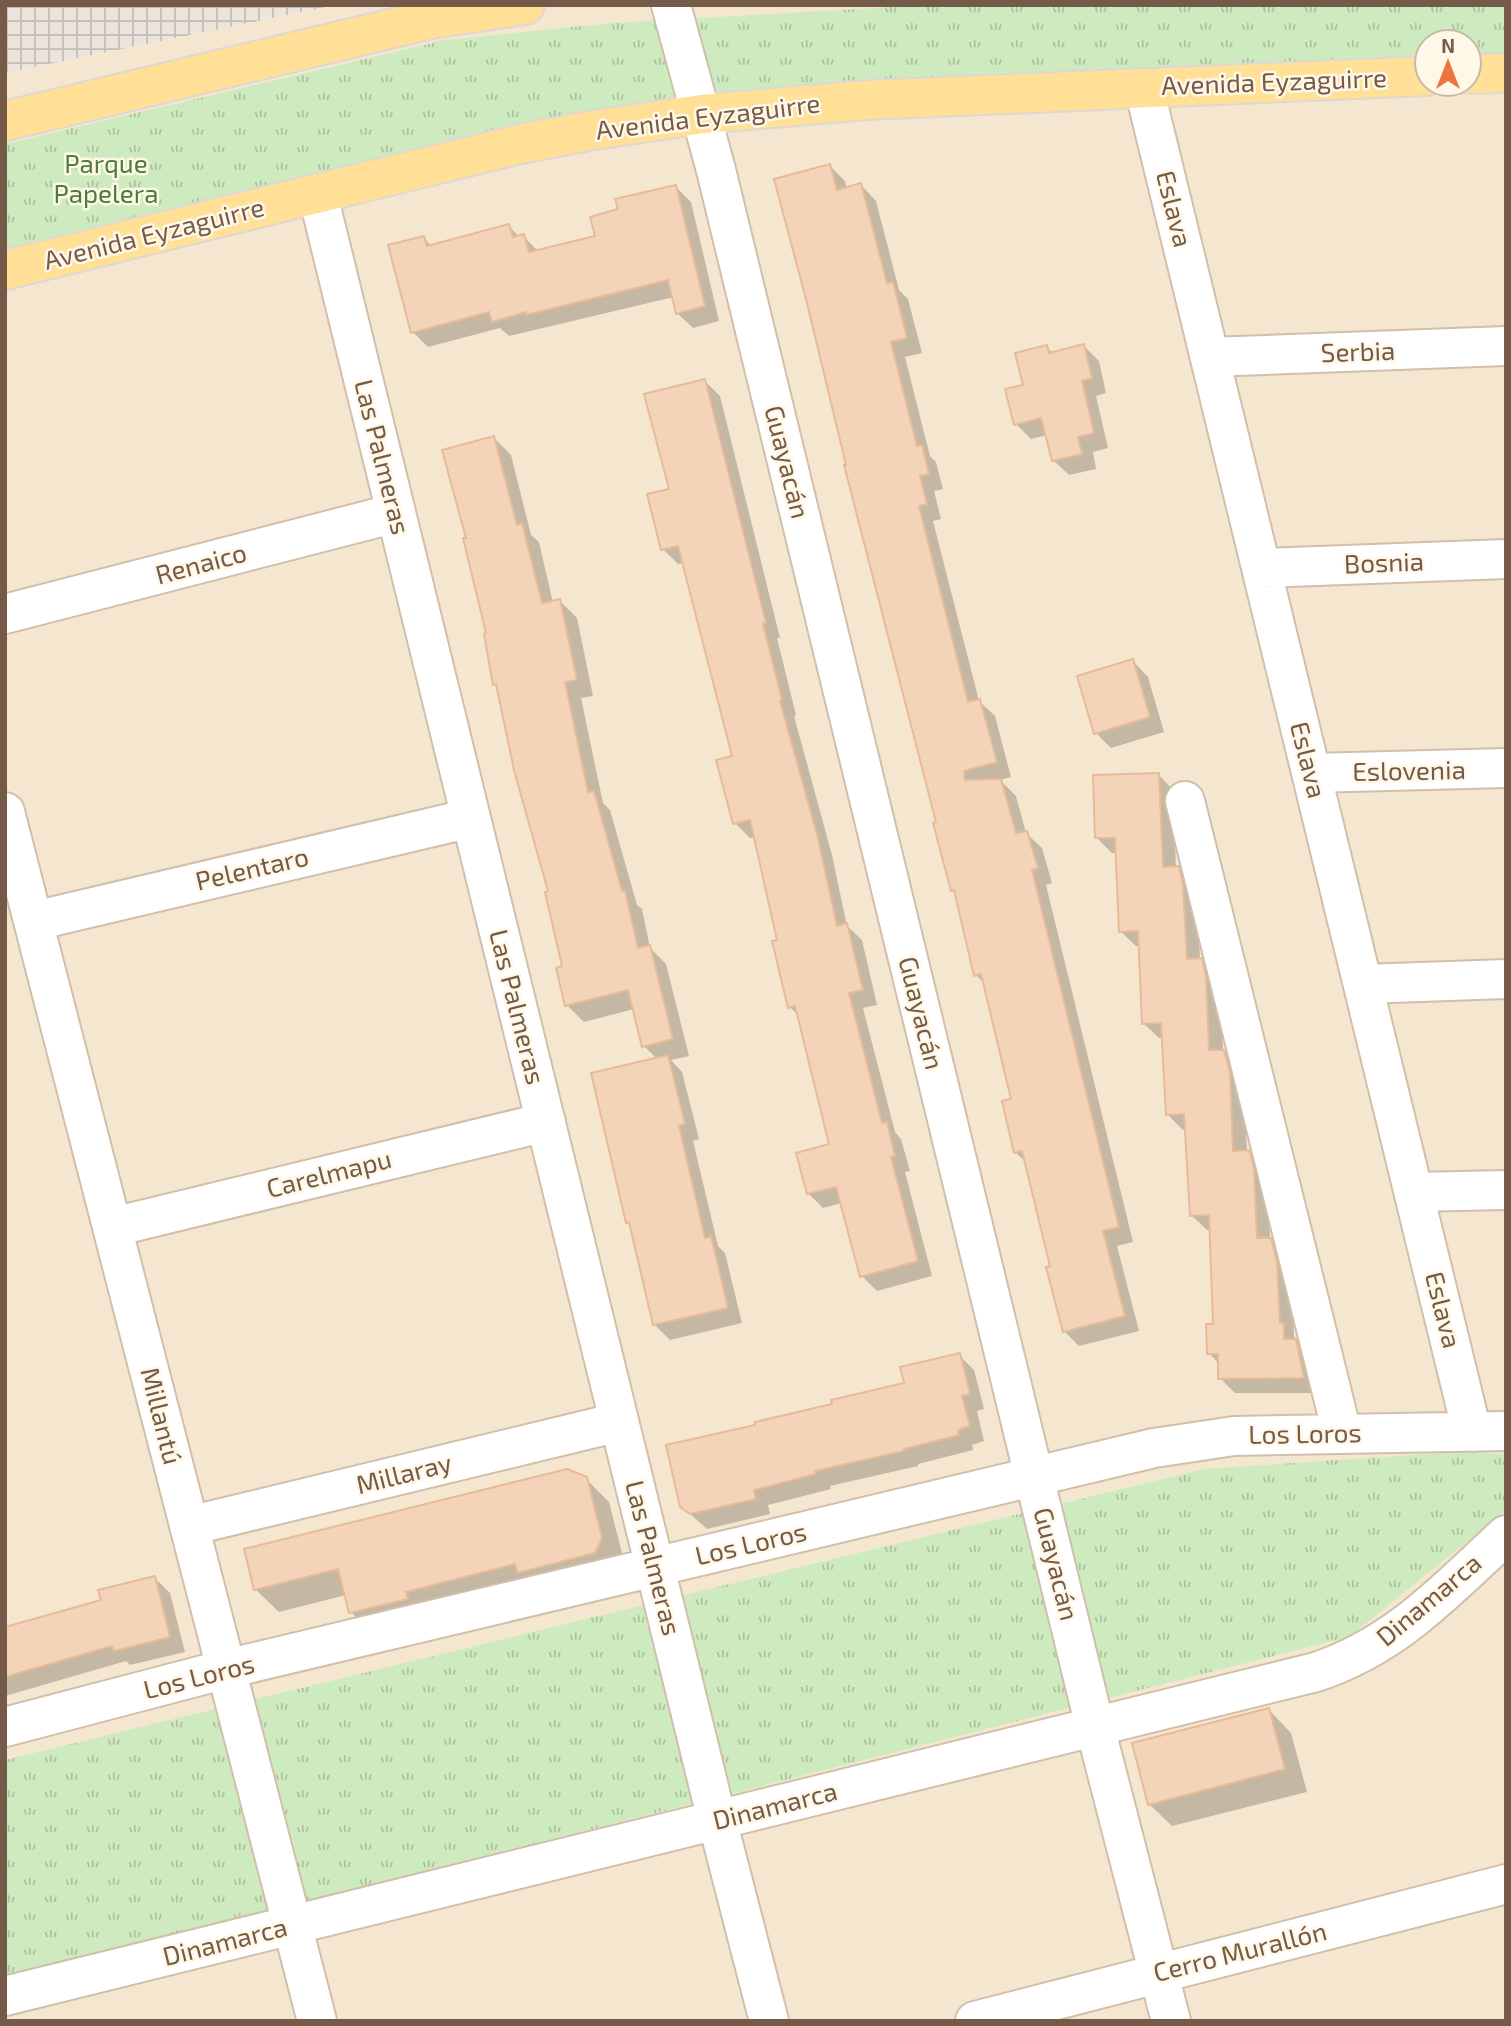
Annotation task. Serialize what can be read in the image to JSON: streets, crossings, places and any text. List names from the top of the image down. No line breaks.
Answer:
{"streets":{"main road":["Avenida Eyzaguirre"],"street":["Eslava","Serbia","Las Palmeras","Guayacán","Bosnia","Renaico","Eslovenia","Pelentaro","Carelmapu","Millantú","Los Loros","Millaray","Dinamarca","Cerro Murallón"]},"crossings":[["Avenida Eyzaguirre","Eslava"],["Avenida Eyzaguirre","Las Palmeras"],["Avenida Eyzaguirre","Guayacán"],["Eslava","Serbia"],["Eslava","Bosnia"],["Eslava","Eslovenia"],["Eslava","Los Loros"],["Las Palmeras","Renaico"],["Las Palmeras","Pelentaro"],["Las Palmeras","Carelmapu"],["Las Palmeras","Los Loros"],["Las Palmeras","Millaray"],["Las Palmeras","Dinamarca"],["Guayacán","Los Loros"],["Guayacán","Dinamarca"],["Guayacán","Cerro Murallón"],["Pelentaro","Millantú"],["Carelmapu","Millantú"],["Millantú","Los Loros"],["Millantú","Millaray"],["Millantú","Dinamarca"]],"parks":["Parque Papelera"],"north":"top"}
